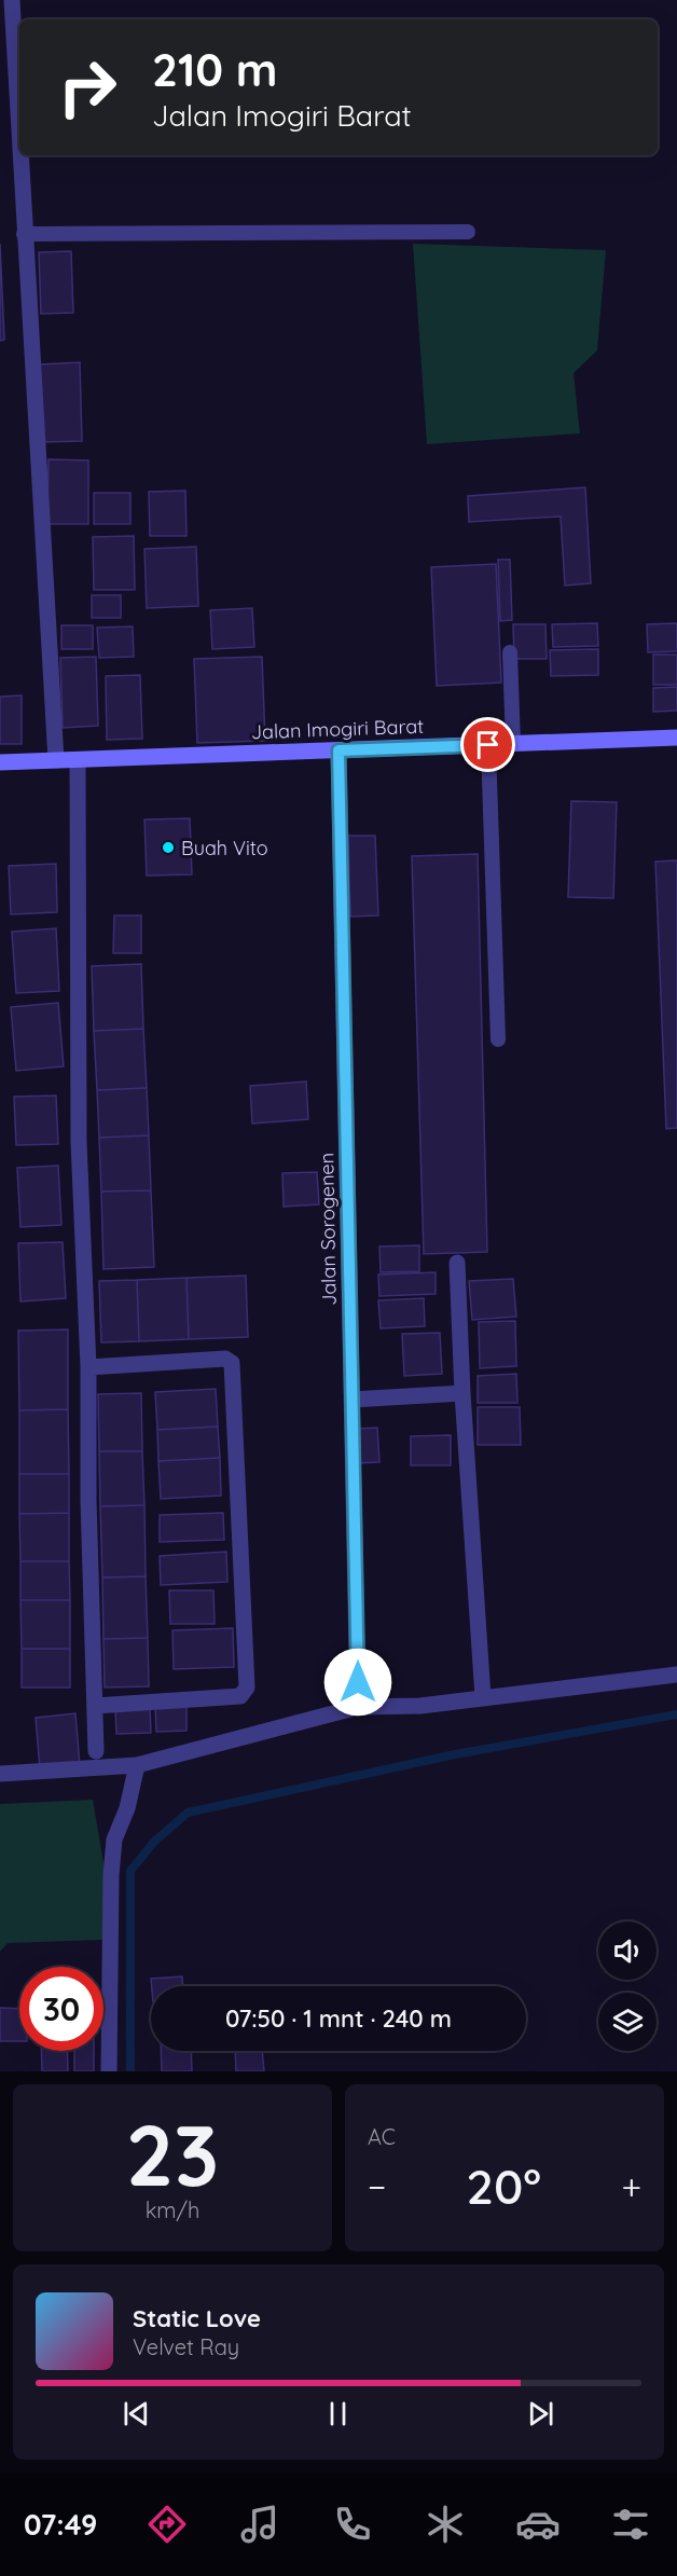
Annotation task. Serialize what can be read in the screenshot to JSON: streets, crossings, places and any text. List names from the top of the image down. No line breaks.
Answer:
{"streets":{"main road":["Jalan Imogiri Barat"],"street":["Jalan Sorogenen"]},"crossings":[["Jalan Imogiri Barat","Jalan Sorogenen"]],"places":["Buah Vito"],"page":{"turn":["210 m","Jalan Imogiri Barat"],"limit":"30","trip":"07:50 · 1 mnt · 240 m","tile":[["23","km/h"],"AC"],"heat":["−","20°","+"],"song":["Static Love","Velvet Ray"],"tabs":"07:49"}}
